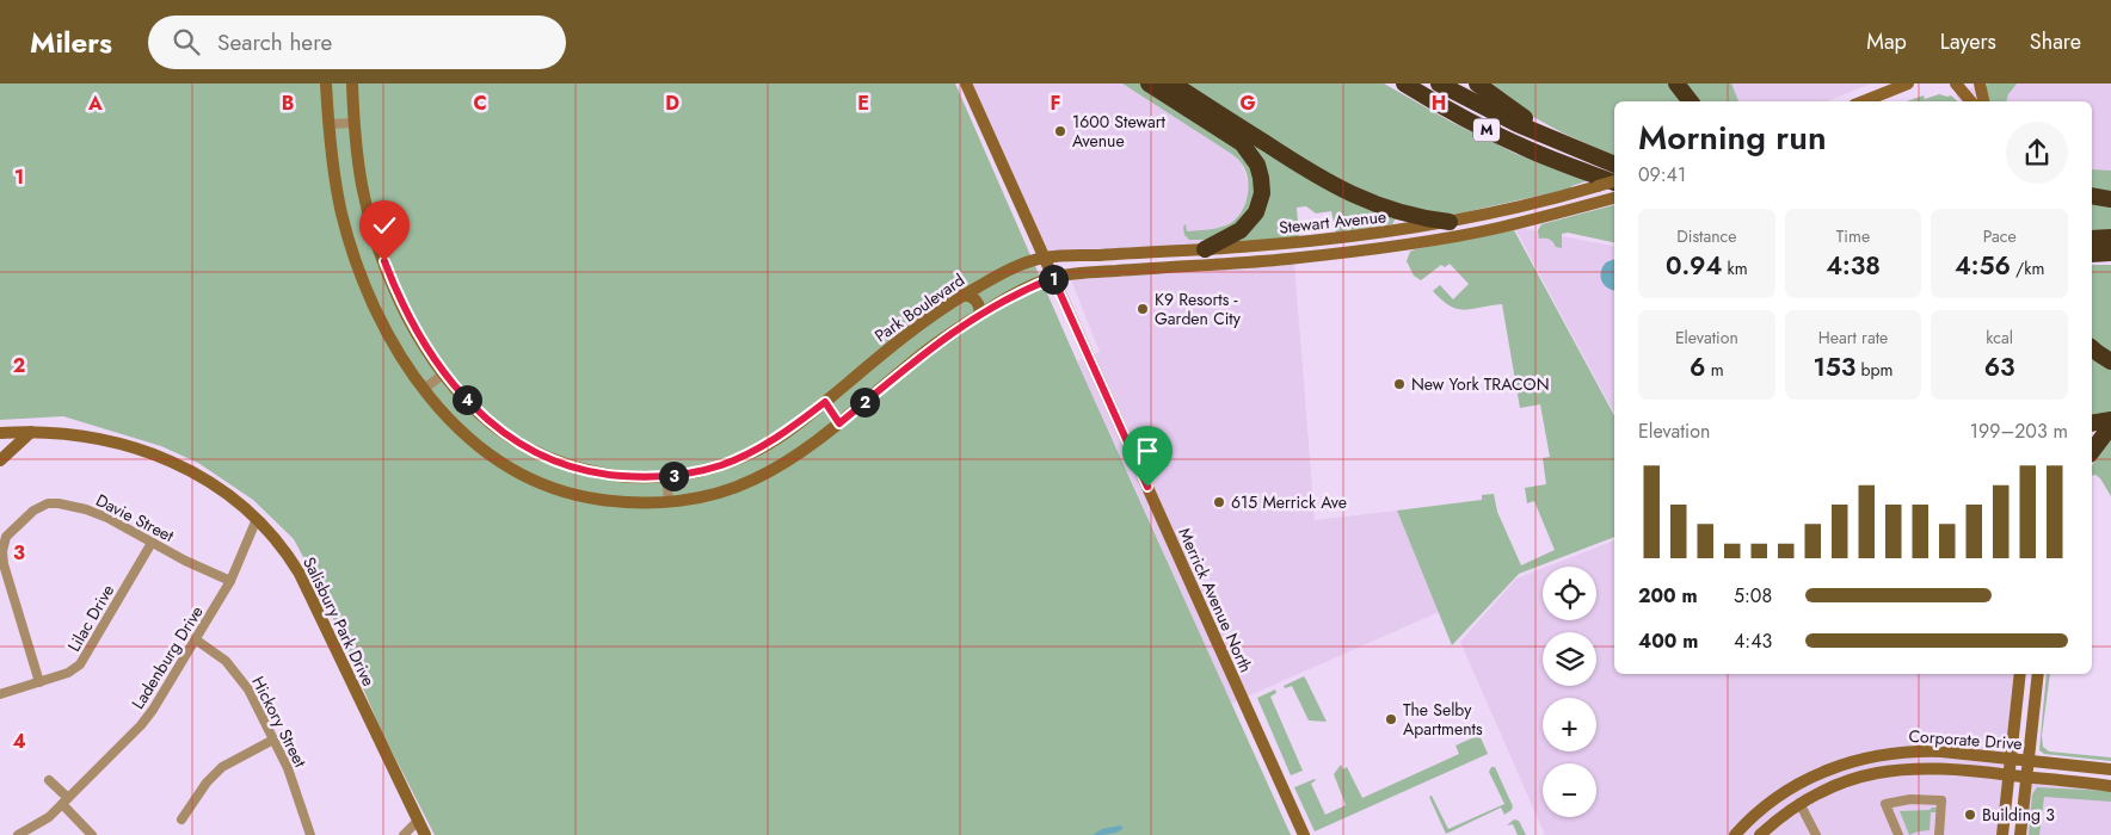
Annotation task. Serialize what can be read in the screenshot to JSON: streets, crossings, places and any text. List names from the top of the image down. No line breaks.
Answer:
{"streets":{"highway":["M"],"main road":["Stewart Avenue","Park Boulevard","Merrick Avenue North","Salisbury Park Drive","Corporate Drive"],"street":["Davie Street","Lilac Drive","Ladenburg Drive","Hickory Street"]},"crossings":[["Stewart Avenue","Park Boulevard"],["Stewart Avenue","Merrick Avenue North"],["Park Boulevard","Merrick Avenue North"],["Davie Street","Lilac Drive"],["Davie Street","Ladenburg Drive"],["Salisbury Park Drive","Ladenburg Drive"],["Ladenburg Drive","Hickory Street"]],"places":["1600 Stewart Avenue","K9 Resorts - Garden City","New York TRACON","615 Merrick Ave","The Selby Apartments","Building 3"],"page":{"header":"Milers","search":"Search here","nav":["Map","Layers","Share"],"heading":["Morning run","09:41"],"stats":[["Distance","0.94 km"],["Time","4:38"],["Pace","4:56 /km"],["Elevation","6 m"],["Heart rate","153 bpm"],["kcal","63"]],"pins":["1","4","2","3"],"chart":["Elevation","199–203 m"],"map_buttons":["+","−"],"list":[{"name":"200 m","note":"5:08"},{"name":"400 m","note":"4:43"}]},"grid":{"columns":["A","B","C","D","E","F","G","H"],"rows":["1","2","3","4"]}}
